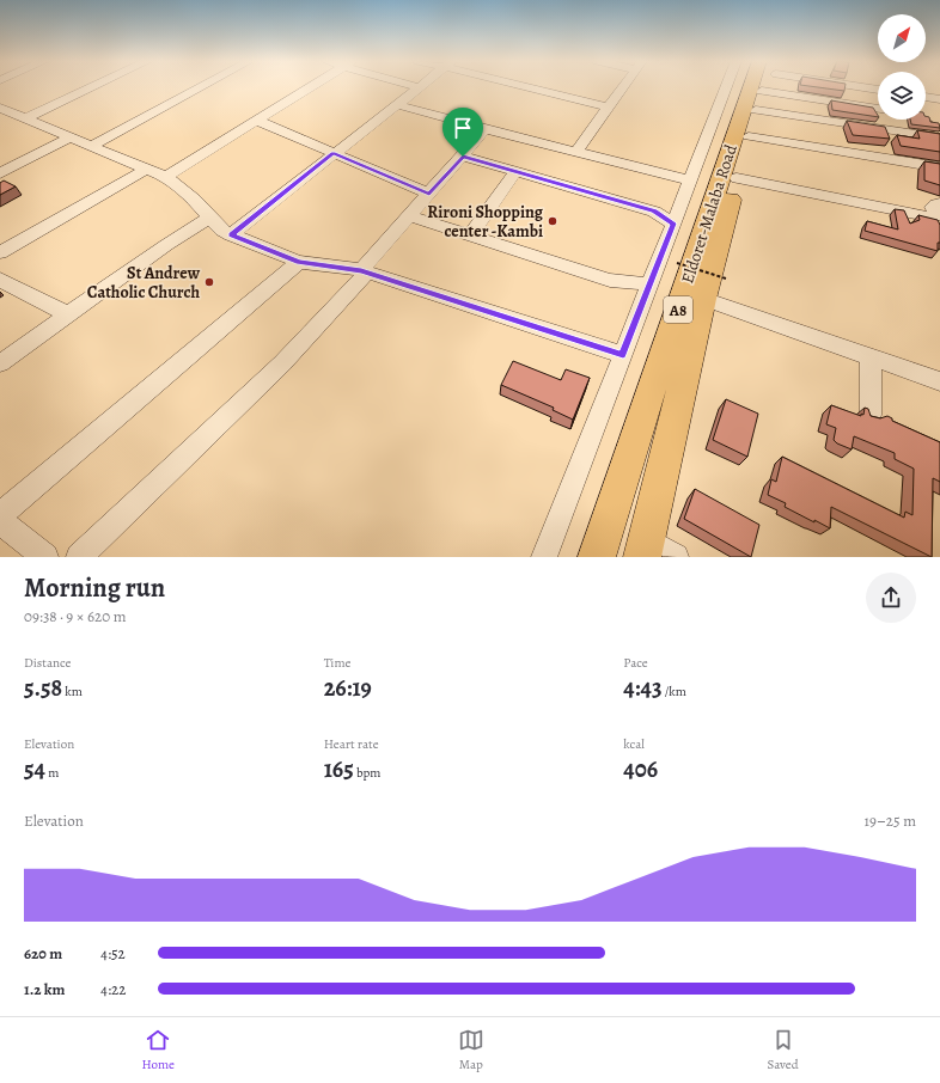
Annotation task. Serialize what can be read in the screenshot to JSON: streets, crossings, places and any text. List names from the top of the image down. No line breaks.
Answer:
{"streets":{"highway":["Eldoret-Malaba Road","A8"]},"places":["Rironi Shopping center -Kambi","St Andrew Catholic Church"],"north":"top right","page":{"heading":["Morning run","09:38 · 9 × 620 m"],"stats":[["Distance","5.58 km"],["Time","26:19"],["Pace","4:43 /km"],["Elevation","54 m"],["Heart rate","165 bpm"],["kcal","406"]],"chart":["Elevation","19–25 m"],"list":[{"name":"620 m","note":"4:52"},{"name":"1.2 km","note":"4:22"}],"tabs":["Home","Map","Saved"]}}
